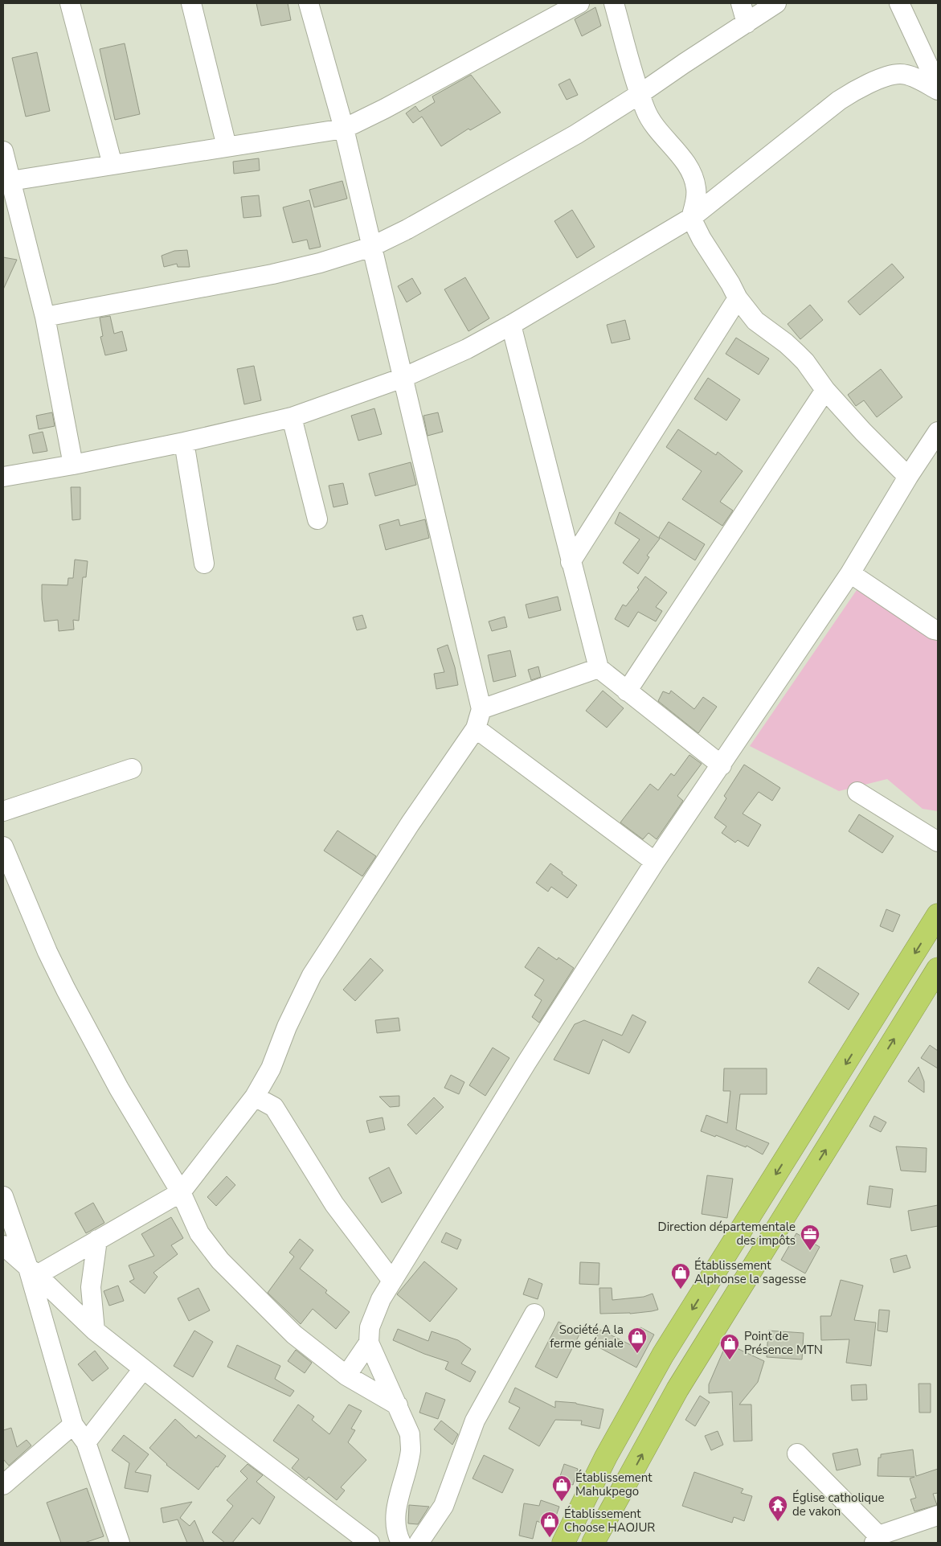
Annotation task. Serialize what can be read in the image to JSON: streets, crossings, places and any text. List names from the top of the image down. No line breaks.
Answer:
{"places":{"office":["Direction départementale des impôts"],"shop":["Établissement Alphonse la sagesse","Société A la ferme géniale","Point de Présence MTN","Établissement Mahukpego","Établissement Choose HAOJUR"],"temple":["Église catholique de vakon"]}}
